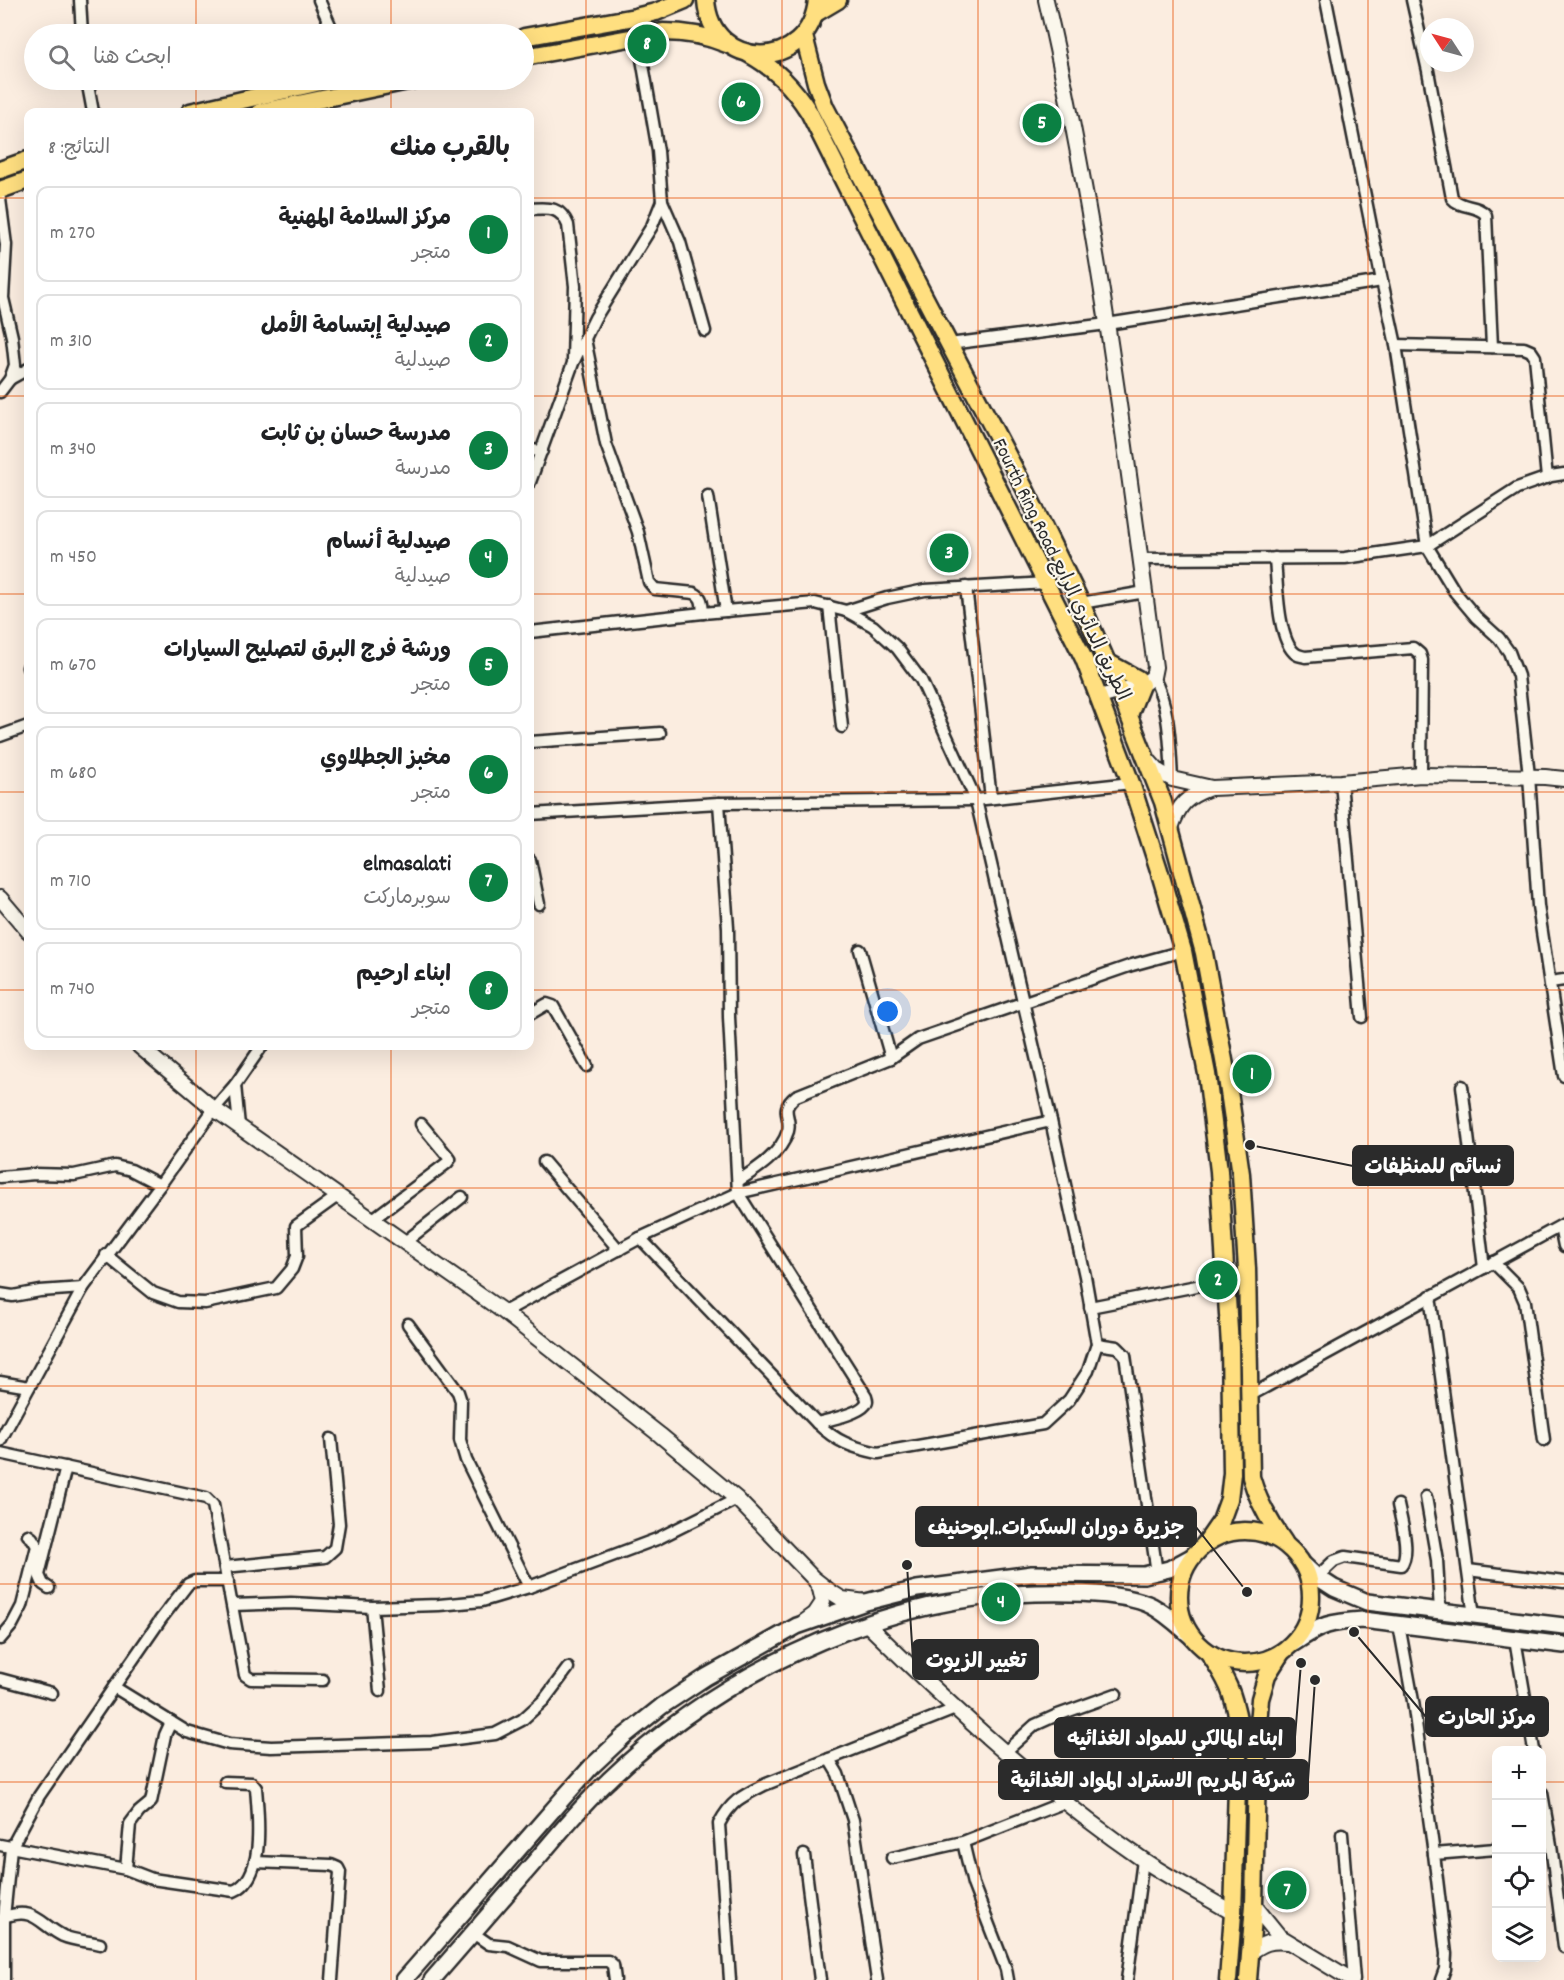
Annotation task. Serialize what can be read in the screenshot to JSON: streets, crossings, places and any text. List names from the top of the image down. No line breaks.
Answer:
{"streets":{"main road":["Fourth Ring Road الطريق الدائري الرابع"]},"places":["نسائم للمنظفات","تغيير الزيوت","جزيرة دوران السكيرات..ابوحنيف","مركز الحارت","ابناء المالكي للمواد الغذائيه","شركة المريم الاستراد المواد الغذائية"],"north":"top left","page":{"pins":["8","6","5","3","1","2","4","7"],"search":"ابحث هنا","heading":["بالقرب منك","النتائج: 8"],"list":[{"mark":"1","name":"مركز السلامة المهنية","note":"متجر","value":"270 m"},{"mark":"2","name":"صيدلية إبتسامة الأمل","note":"صيدلية","value":"310 m"},{"mark":"3","name":"مدرسة حسان بن ثابت","note":"مدرسة","value":"340 m"},{"mark":"4","name":"صيدلية أنسام","note":"صيدلية","value":"450 m"},{"mark":"5","name":"ورشة فرج البرق لتصليح السيارات","note":"متجر","value":"670 m"},{"mark":"6","name":"مخبز الجطلاوي","note":"متجر","value":"680 m"},{"mark":"7","name":"elmasalati","note":"سوبرماركت","value":"710 m"},{"mark":"8","name":"ابناء ارحيم","note":"متجر","value":"740 m"}],"map_buttons":["+","−"]}}
